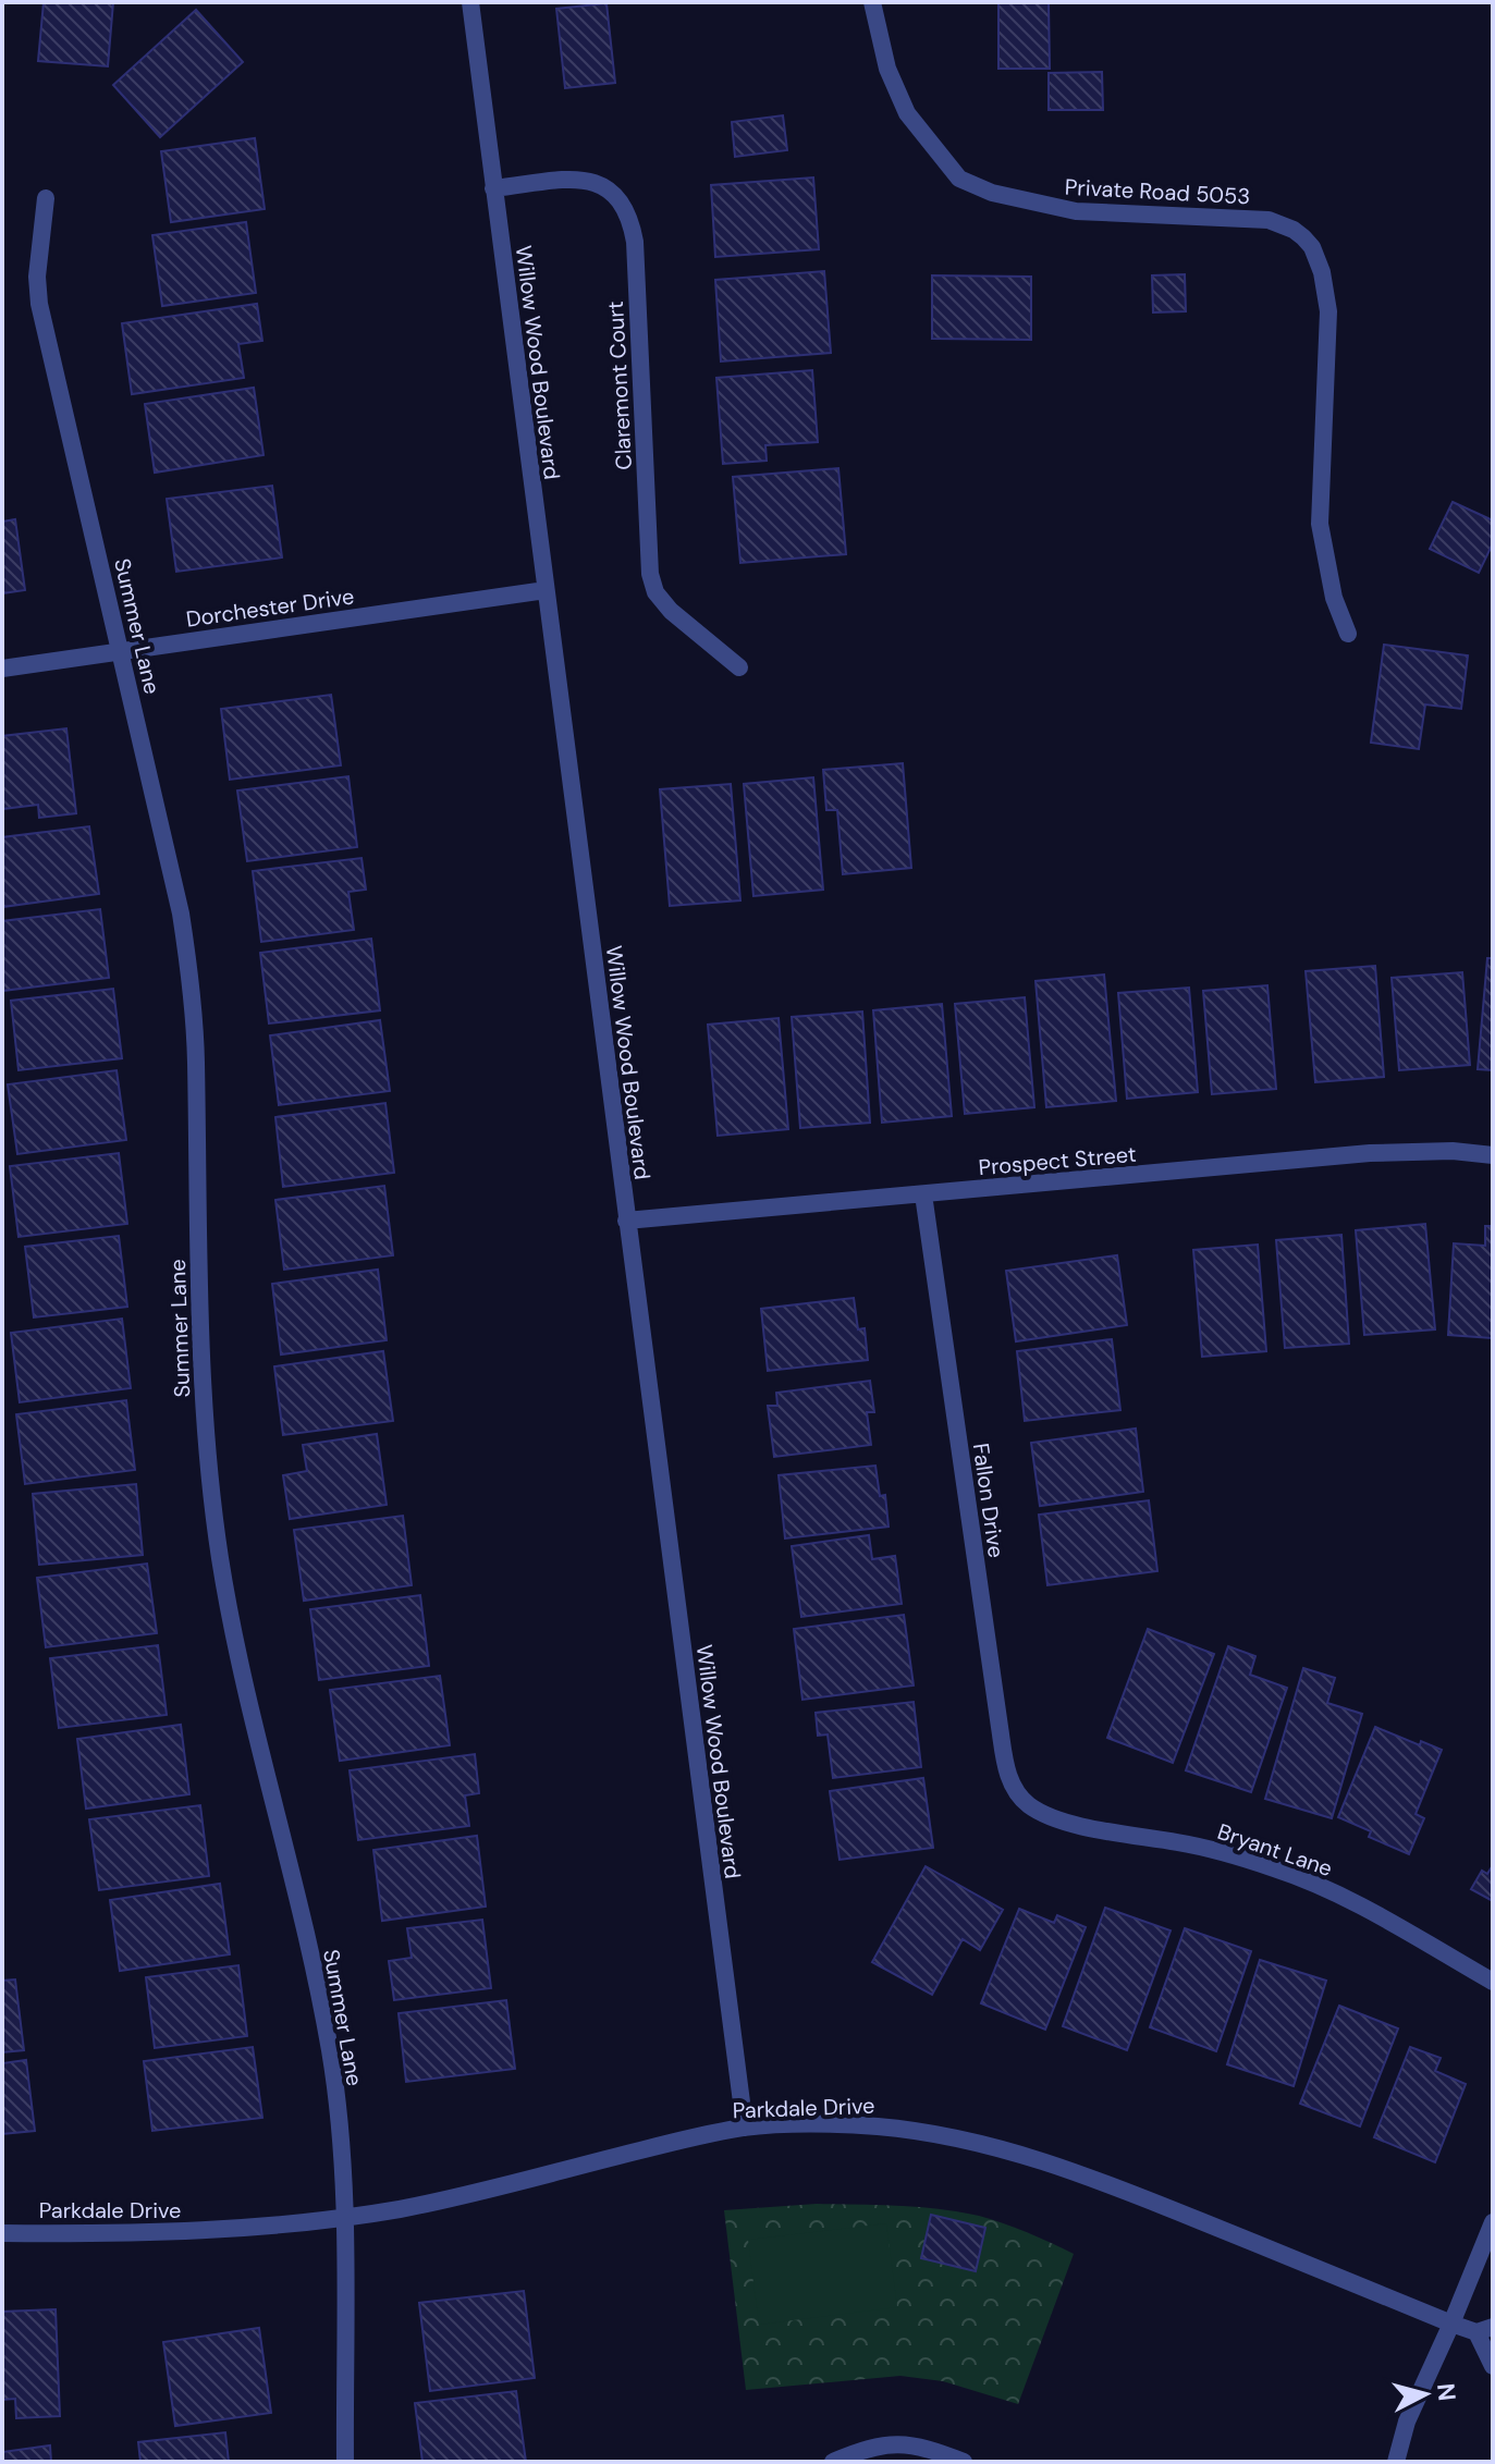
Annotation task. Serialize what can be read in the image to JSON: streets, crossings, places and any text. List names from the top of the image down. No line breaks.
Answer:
{"streets":{"street":["Private Road 5053","Willow Wood Boulevard","Claremont Court","Dorchester Drive","Summer Lane","Prospect Street","Fallon Drive","Bryant Lane","Parkdale Drive"]},"crossings":[["Willow Wood Boulevard","Claremont Court"],["Willow Wood Boulevard","Dorchester Drive"],["Willow Wood Boulevard","Prospect Street"],["Willow Wood Boulevard","Parkdale Drive"],["Dorchester Drive","Summer Lane"],["Summer Lane","Parkdale Drive"],["Prospect Street","Fallon Drive"],["Fallon Drive","Bryant Lane"]],"north":"right"}
